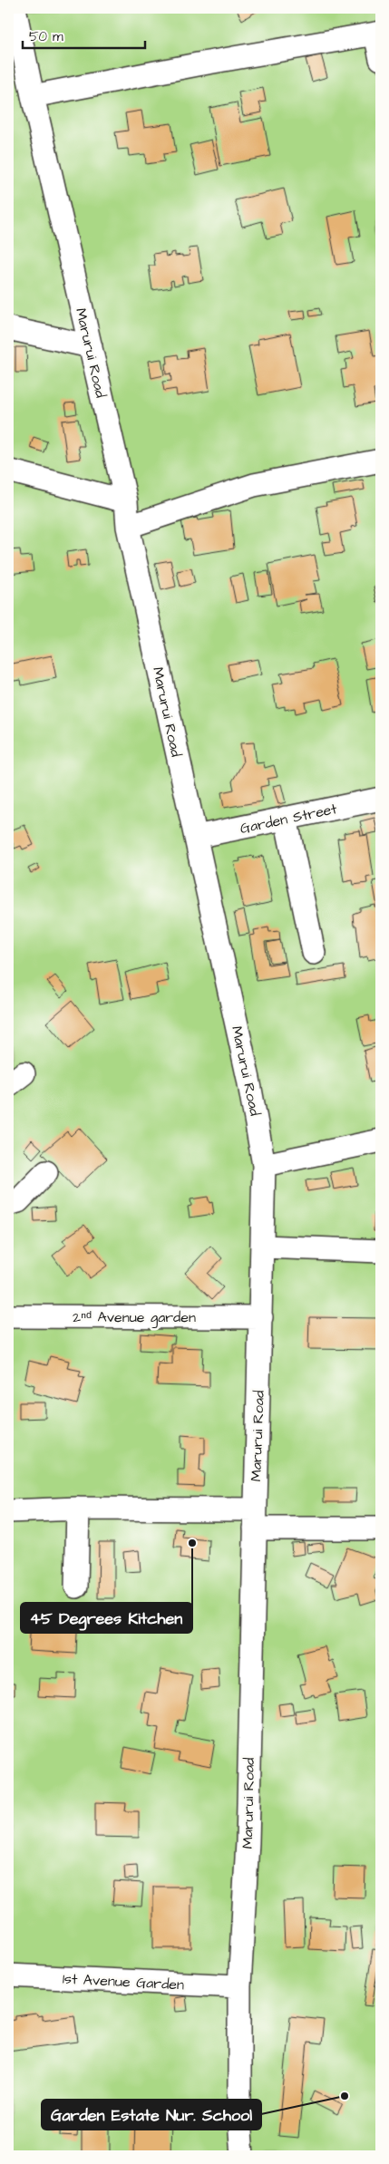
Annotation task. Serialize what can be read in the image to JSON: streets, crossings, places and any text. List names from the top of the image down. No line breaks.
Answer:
{"streets":{"street":["Marurui Road","Garden Street","2ⁿᵈ Avenue garden","1st Avenue Garden"]},"crossings":[["Marurui Road","Garden Street"],["Marurui Road","2ⁿᵈ Avenue garden"],["Marurui Road","1st Avenue Garden"]],"places":["45 Degrees Kitchen","Garden Estate Nur. School"],"scale_bar":"50 m"}
